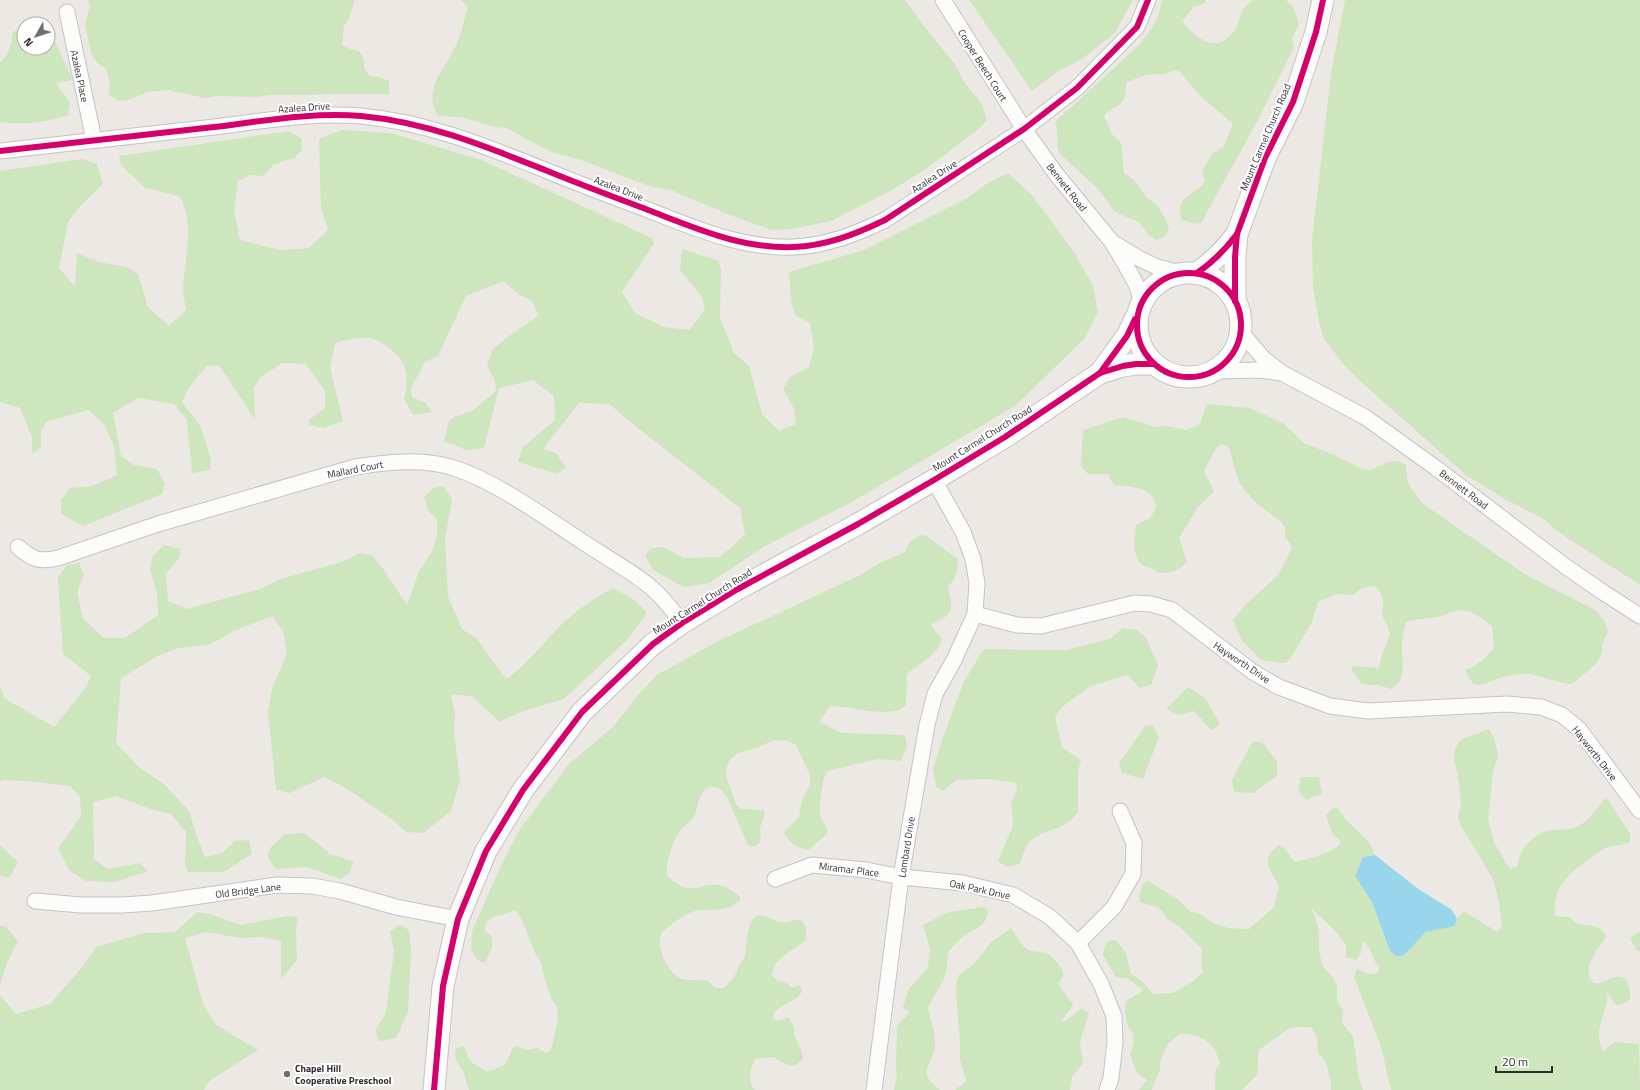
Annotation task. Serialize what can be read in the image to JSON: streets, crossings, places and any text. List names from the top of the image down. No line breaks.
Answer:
{"streets":{"main road":["Mount Carmel Church Road"],"street":["Cooper Beech Court","Azalea Place","Azalea Drive","Bennett Road","Mallard Court","Hayworth Drive","Lombard Drive","Miramar Place","Oak Park Drive","Old Bridge Lane"]},"crossings":[["Cooper Beech Court","Azalea Drive"],["Cooper Beech Court","Bennett Road"],["Azalea Place","Azalea Drive"],["Azalea Drive","Bennett Road"],["Mount Carmel Church Road","Bennett Road"],["Mount Carmel Church Road","Mallard Court"],["Mount Carmel Church Road","Old Bridge Lane"],["Hayworth Drive","Lombard Drive"],["Lombard Drive","Miramar Place"],["Lombard Drive","Oak Park Drive"],["Miramar Place","Oak Park Drive"]],"places":["Chapel Hill Cooperative Preschool"],"scale_bar":"20 m","north":"bottom left"}
